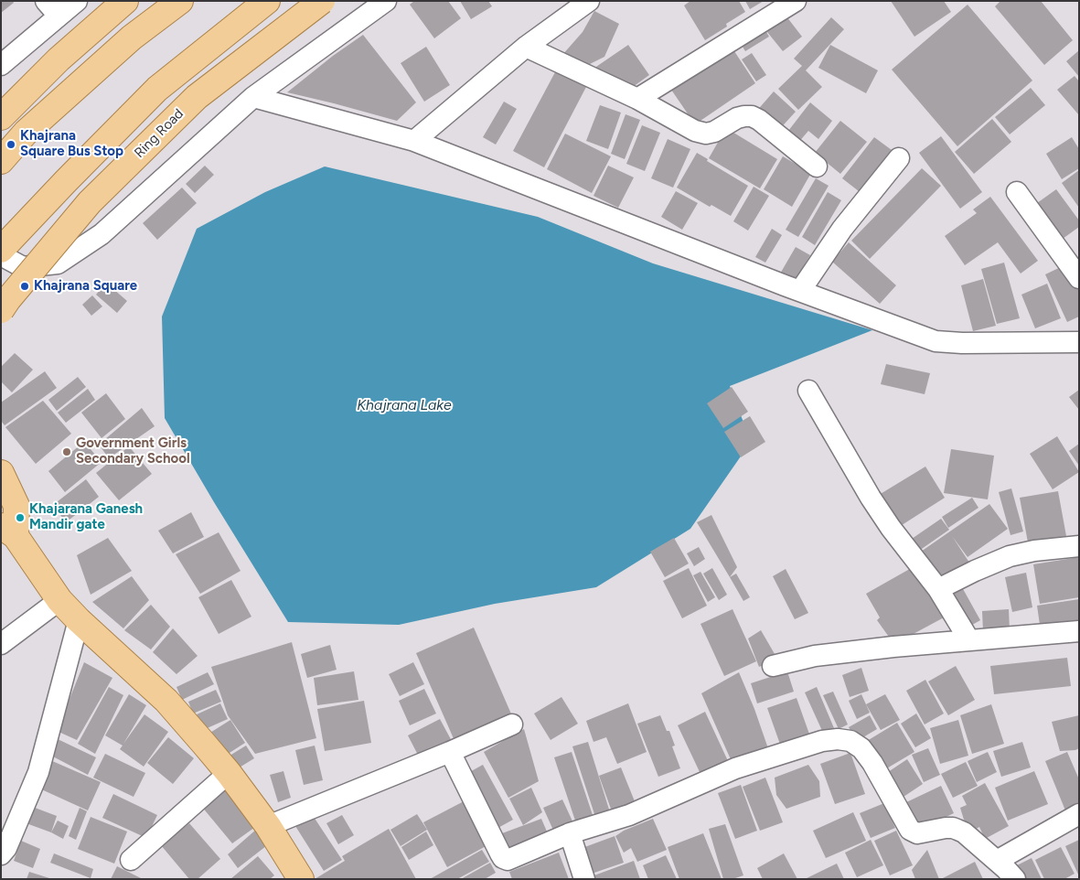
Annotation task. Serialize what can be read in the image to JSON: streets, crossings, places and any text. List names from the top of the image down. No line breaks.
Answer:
{"streets":{"main road":["Ring Road"]},"water":["Khajrana Lake"],"places":["Khajrana Square Bus Stop","Khajrana Square","Government Girls Secondary School","Khajarana Ganesh Mandir gate"]}
